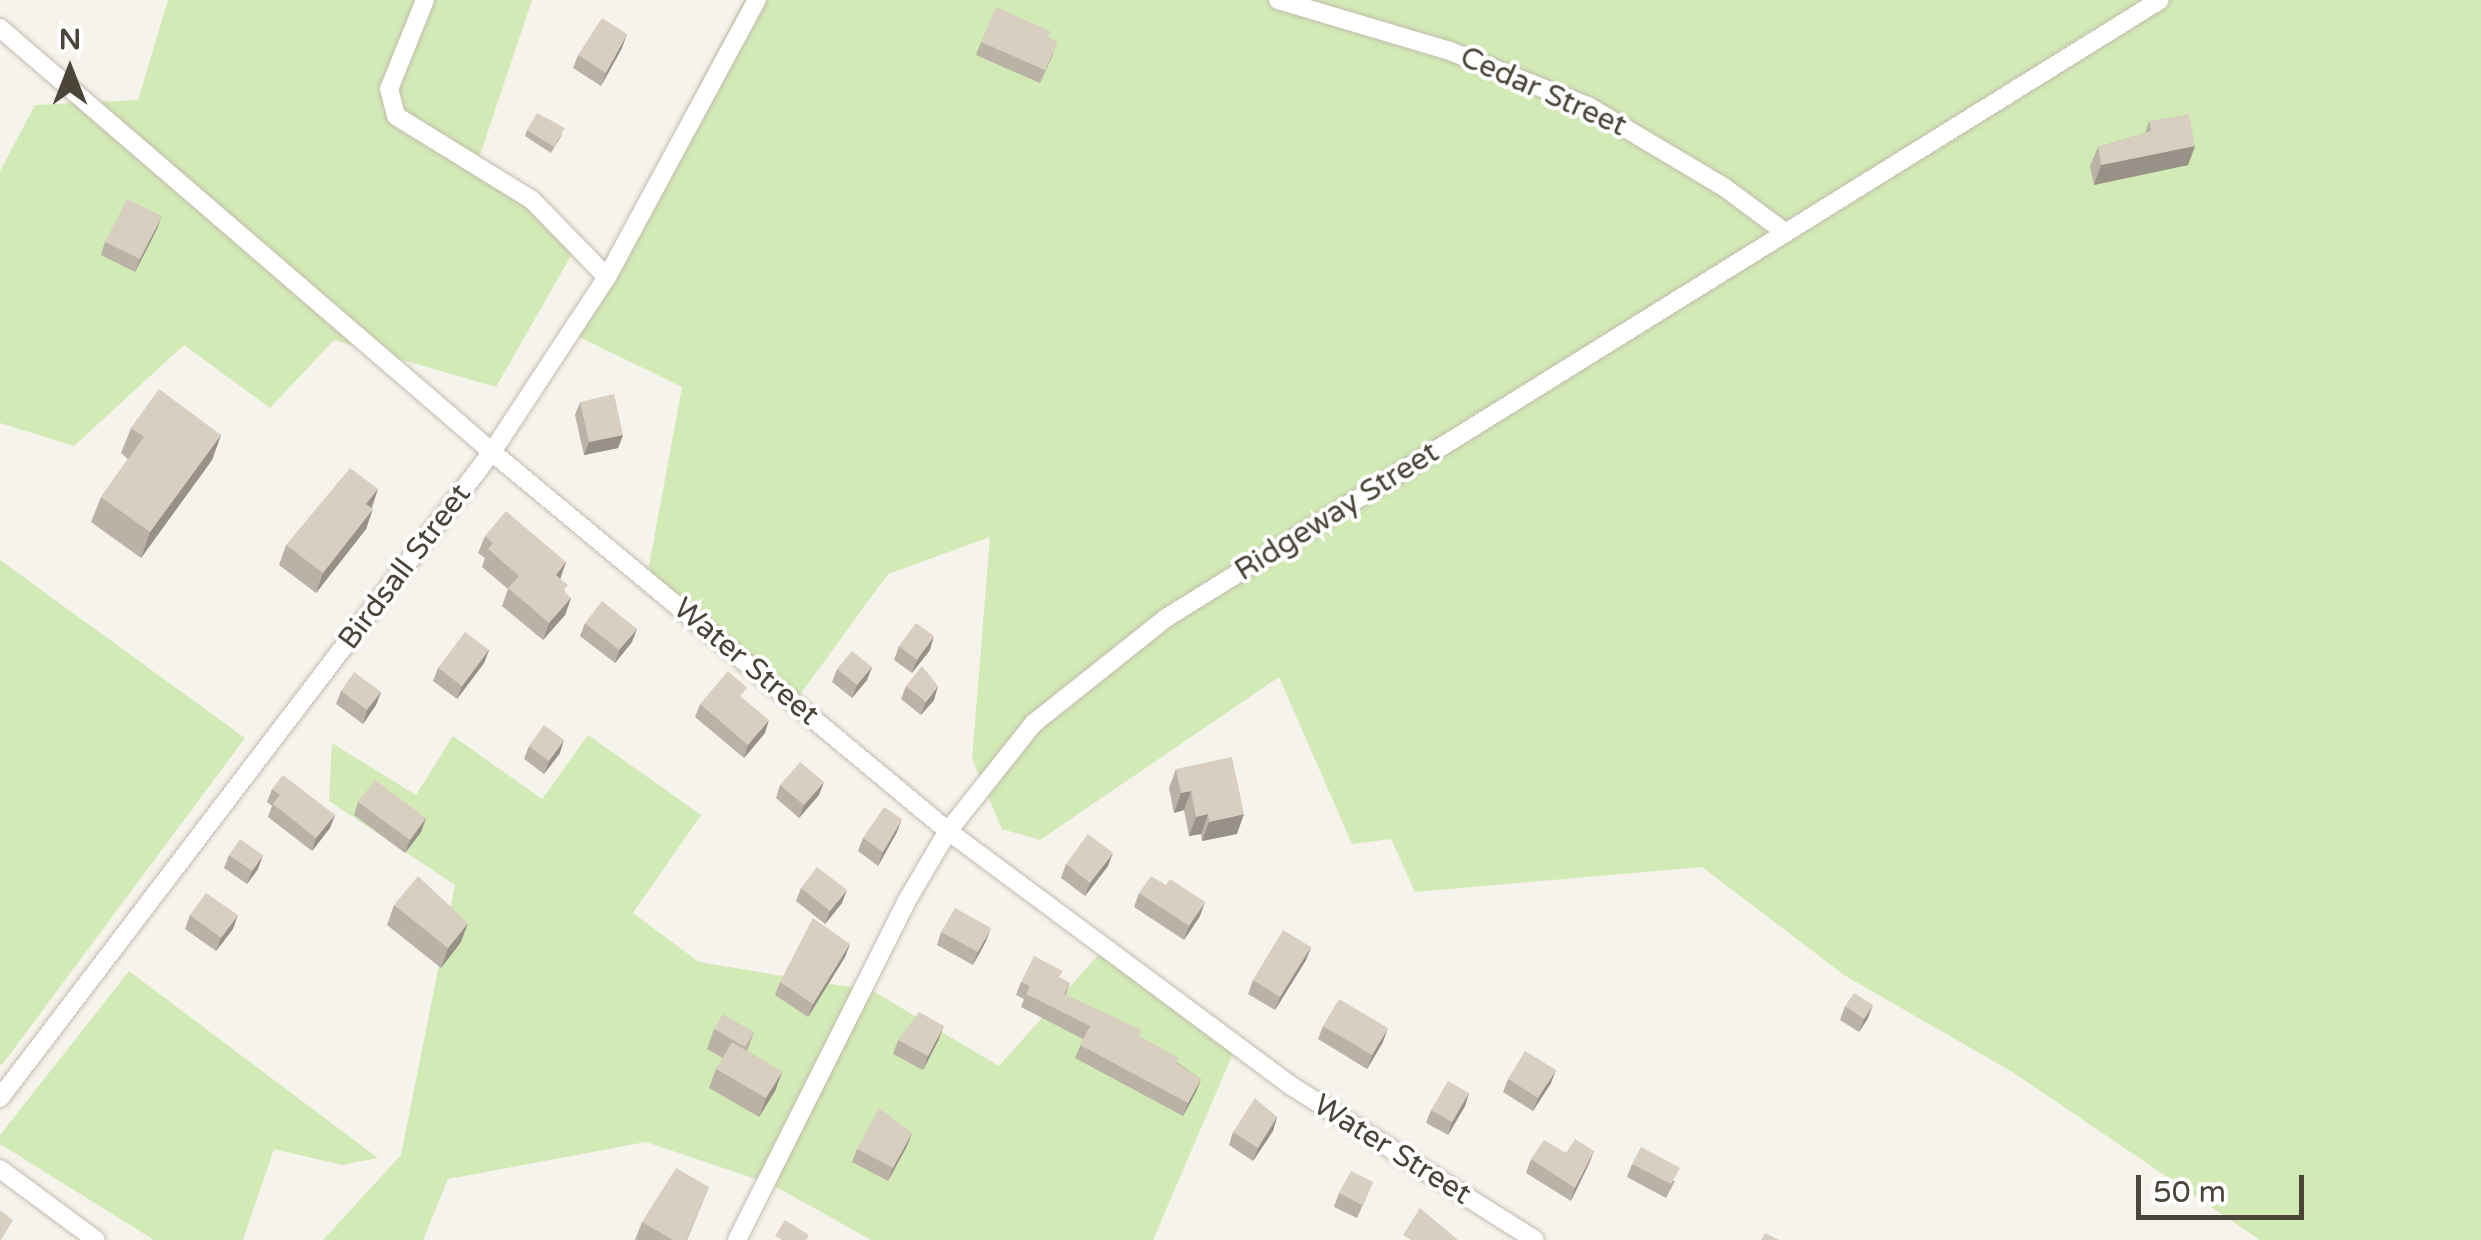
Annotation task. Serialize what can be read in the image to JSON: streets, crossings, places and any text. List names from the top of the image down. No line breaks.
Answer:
{"streets":{"street":["Cedar Street","Ridgeway Street","Birdsall Street","Water Street"]},"crossings":[["Cedar Street","Ridgeway Street"],["Ridgeway Street","Water Street"],["Birdsall Street","Water Street"]],"scale_bar":"50 m","north":"top"}
